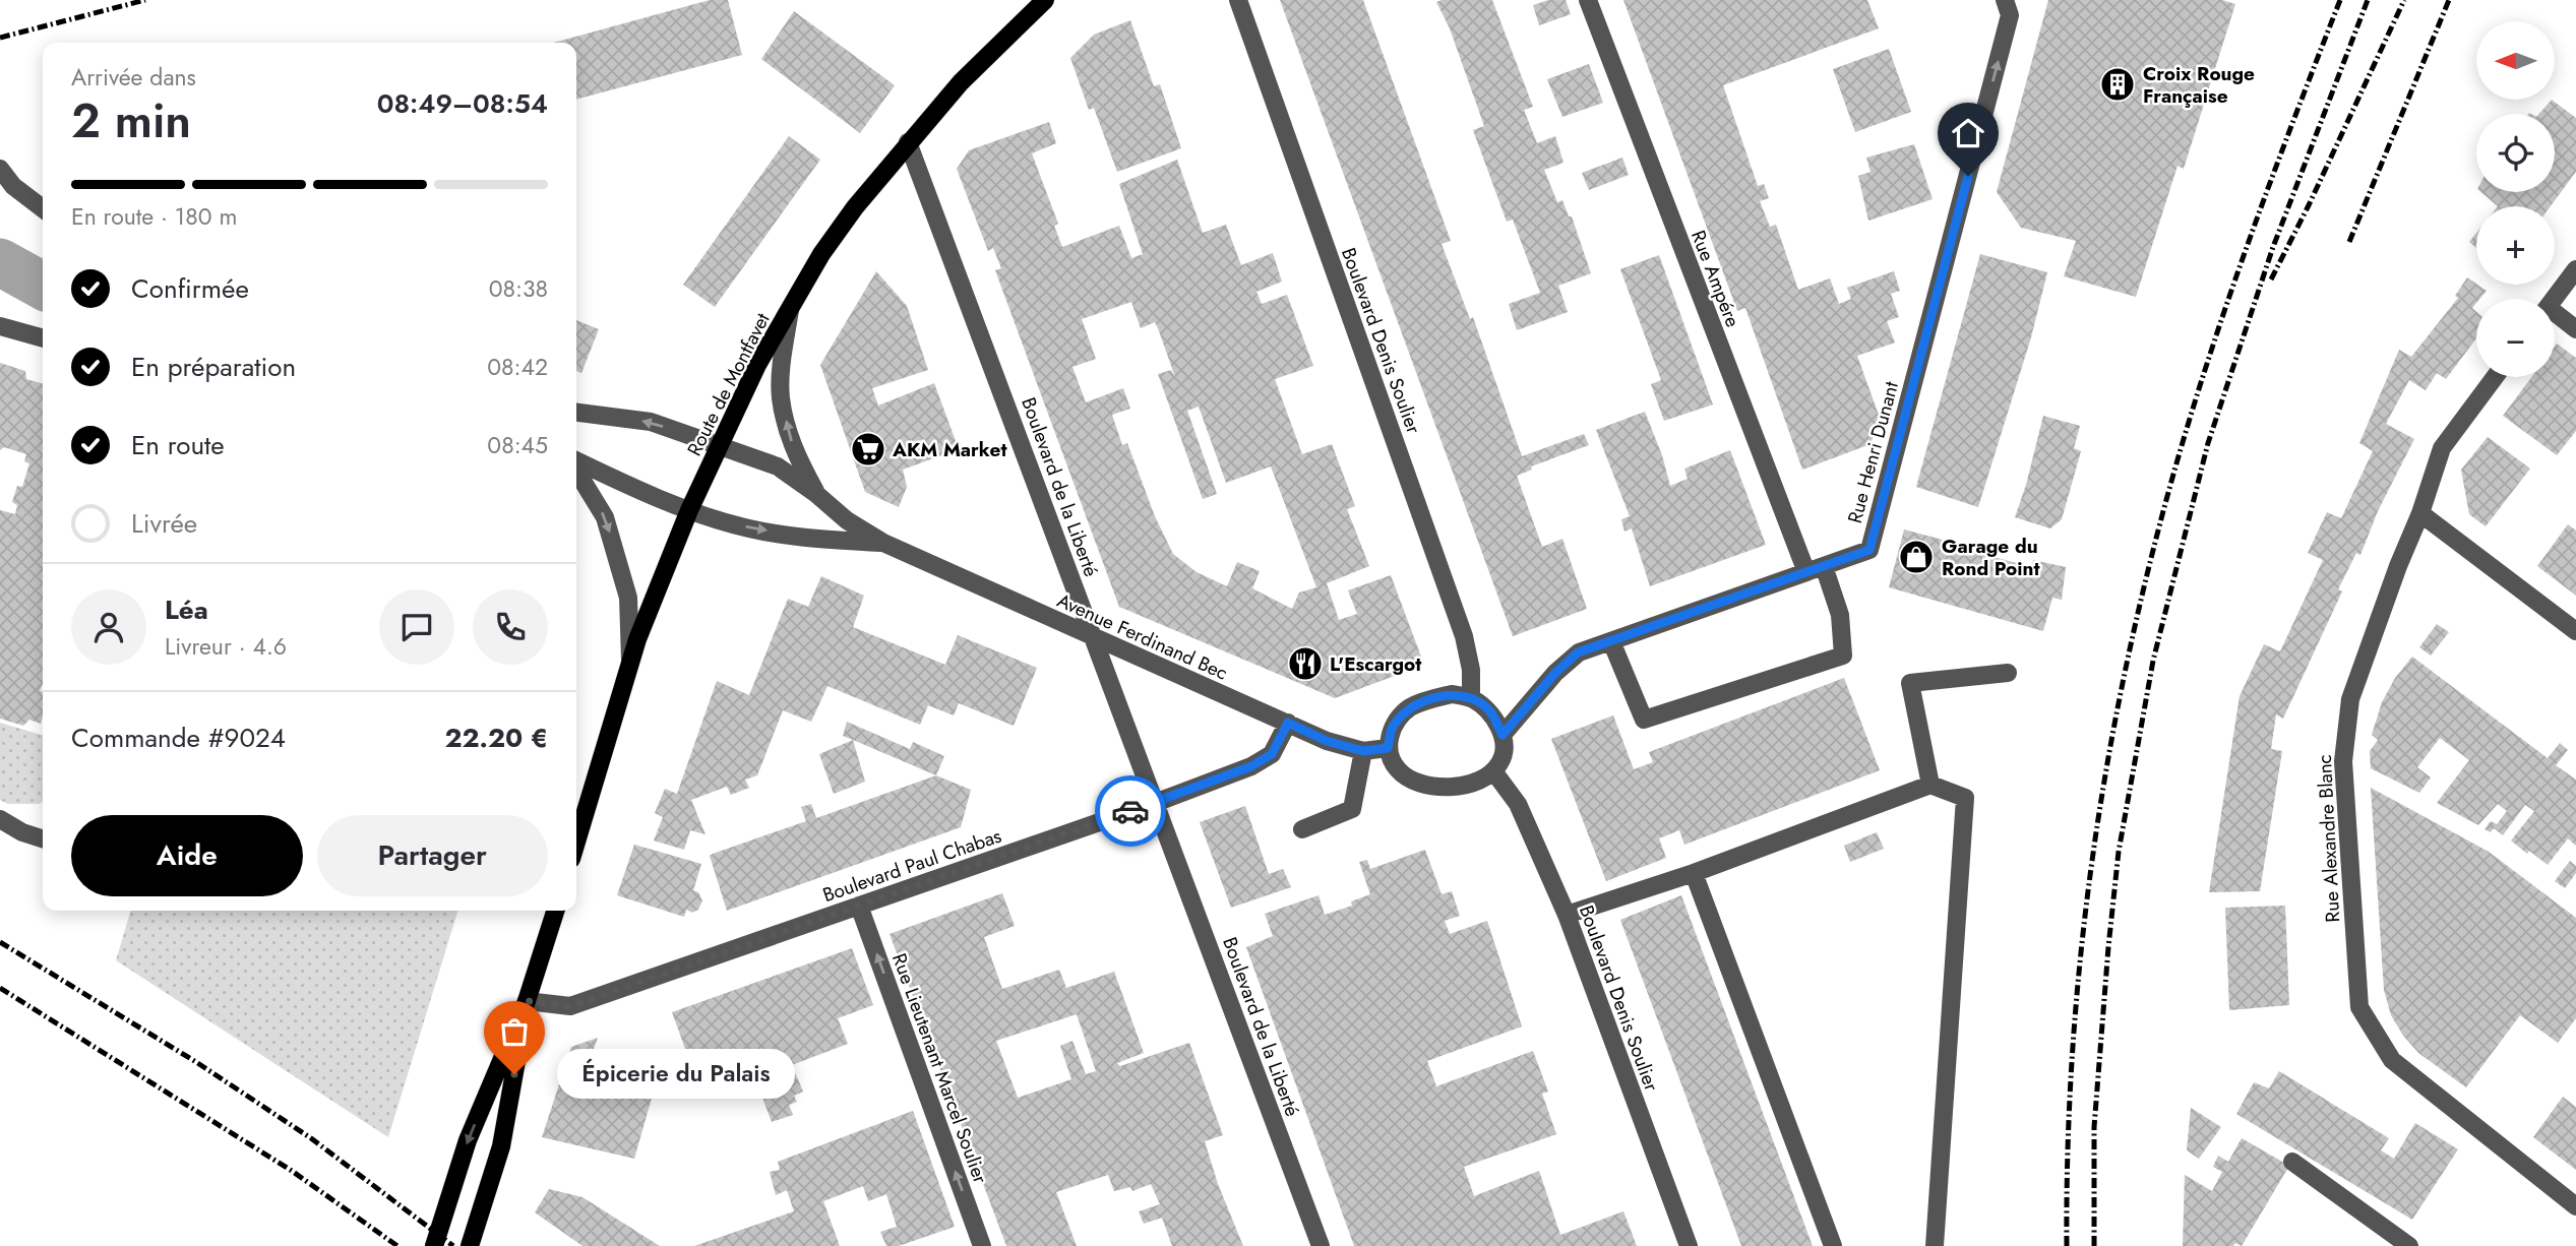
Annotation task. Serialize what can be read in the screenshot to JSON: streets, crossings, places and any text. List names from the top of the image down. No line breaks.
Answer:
{"streets":{"main road":["Route de Montfavet"],"street":["Rue Ampére","Boulevard Denis Soulier","Rue Henri Dunant","Boulevard de la Liberté","Avenue Ferdinand Bec","Rue Alexandre Blanc","Boulevard Paul Chabas","Rue Lieutenant Marcel Soulier"]},"crossings":[["Rue Ampére","Rue Henri Dunant"],["Boulevard Denis Soulier","Rue Henri Dunant"],["Boulevard Denis Soulier","Avenue Ferdinand Bec"],["Route de Montfavet","Boulevard de la Liberté"],["Rue Henri Dunant","Avenue Ferdinand Bec"],["Boulevard de la Liberté","Avenue Ferdinand Bec"],["Boulevard de la Liberté","Boulevard Paul Chabas"],["Avenue Ferdinand Bec","Boulevard Paul Chabas"],["Boulevard Paul Chabas","Rue Lieutenant Marcel Soulier"]],"one_way":["Rue Henri Dunant","Rue Lieutenant Marcel Soulier"],"places":{"building":["Croix Rouge Française"],"supermarket":["AKM Market"],"shop":["Garage du Rond Point"],"restaurant":["L'Escargot"],"other":["Épicerie du Palais"]},"north":"left","page":{"map_buttons":["+","−"],"heading":["2 min","Arrivée dans","08:49–08:54"],"panel":["Léa","Livreur · 4.6","Commande #9024","22.20 €"],"bar":"En route · 180 m","list":[["Confirmée","08:38"],["En préparation","08:42"],["En route","08:45"],"Livrée"],"buttons":["Aide","Partager"],"bubble":"Épicerie du Palais"}}
